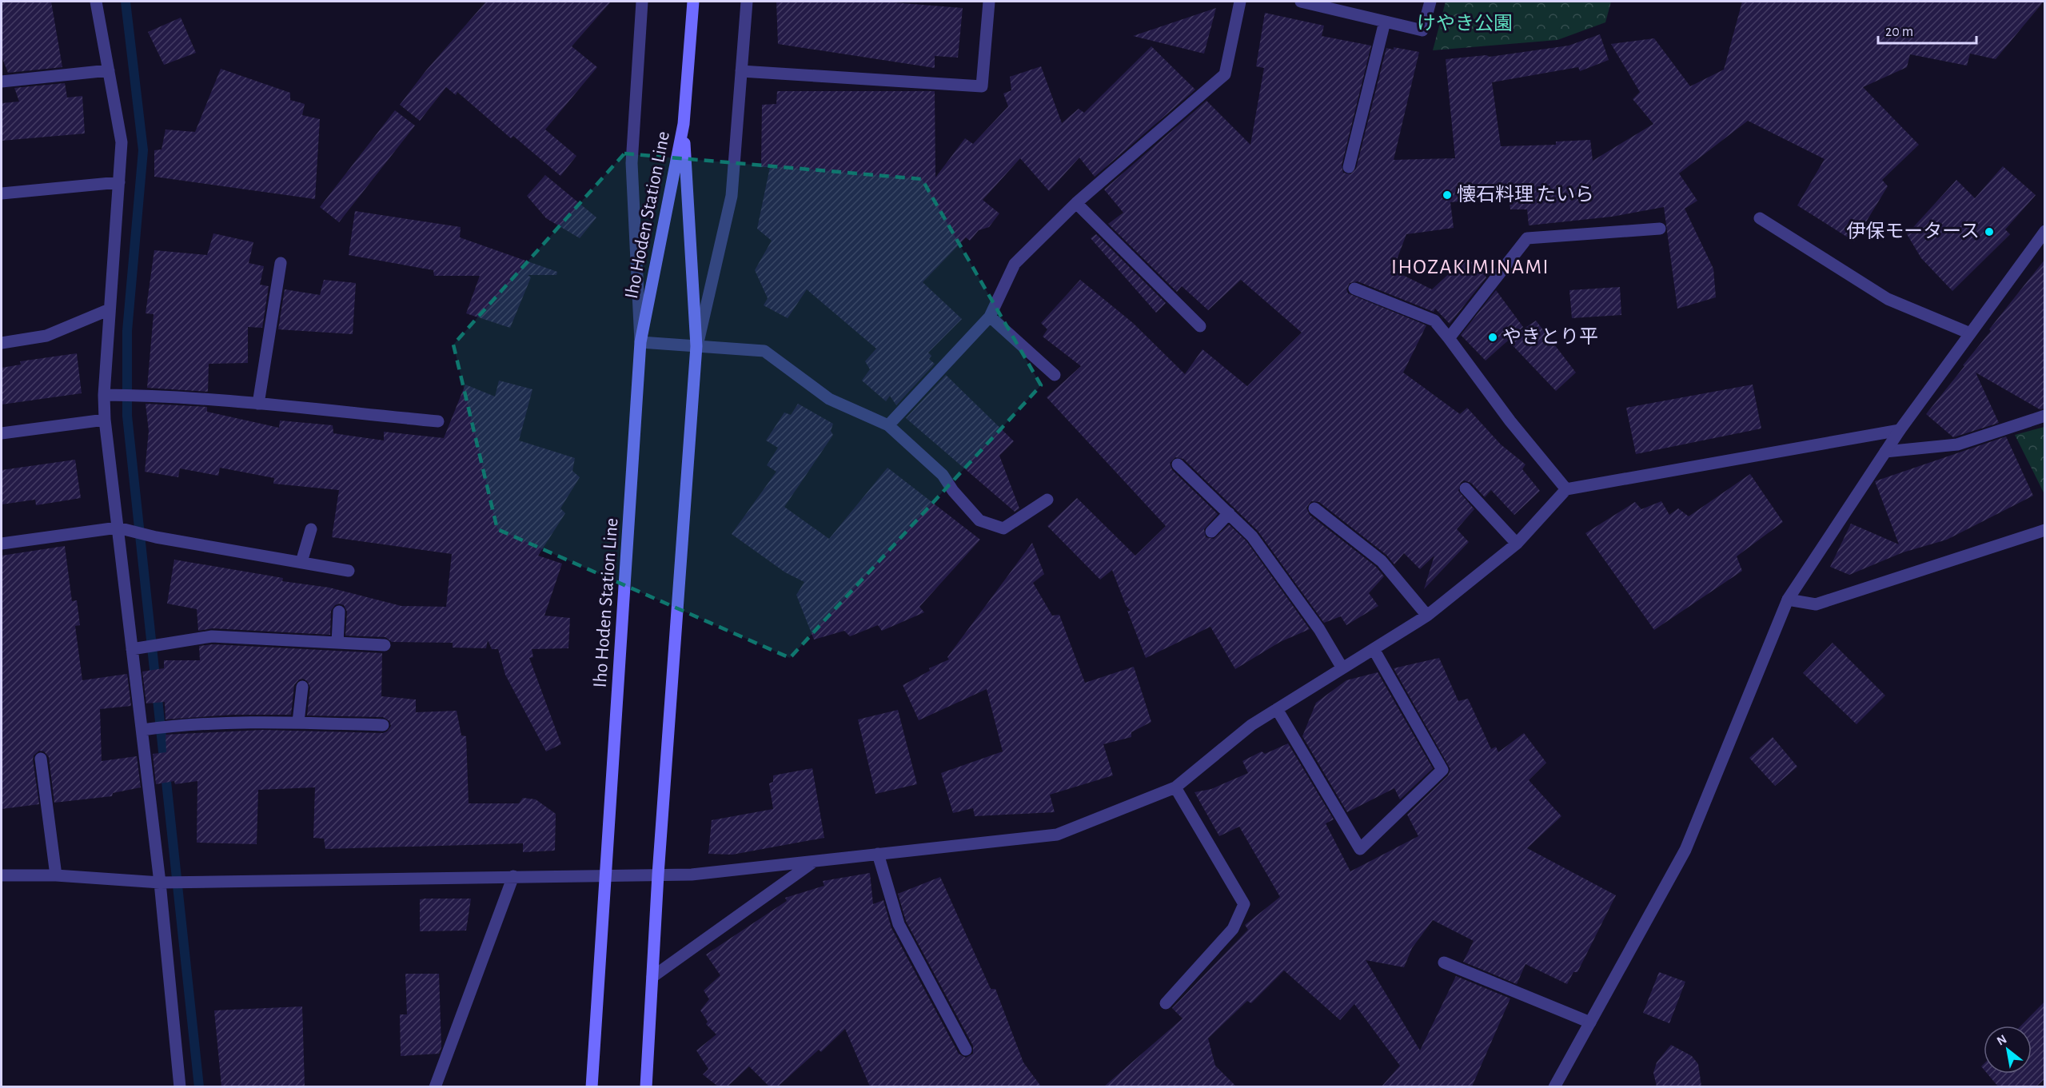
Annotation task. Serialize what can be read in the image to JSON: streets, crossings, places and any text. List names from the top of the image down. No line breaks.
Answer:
{"streets":{"main road":["Iho Hoden Station Line"]},"districts":["IHOZAKIMINAMI"],"parks":["けやき公園"],"places":["懐石料理 たいら","伊保モータース","やきとり平"],"scale_bar":"20 m","north":"top left"}
